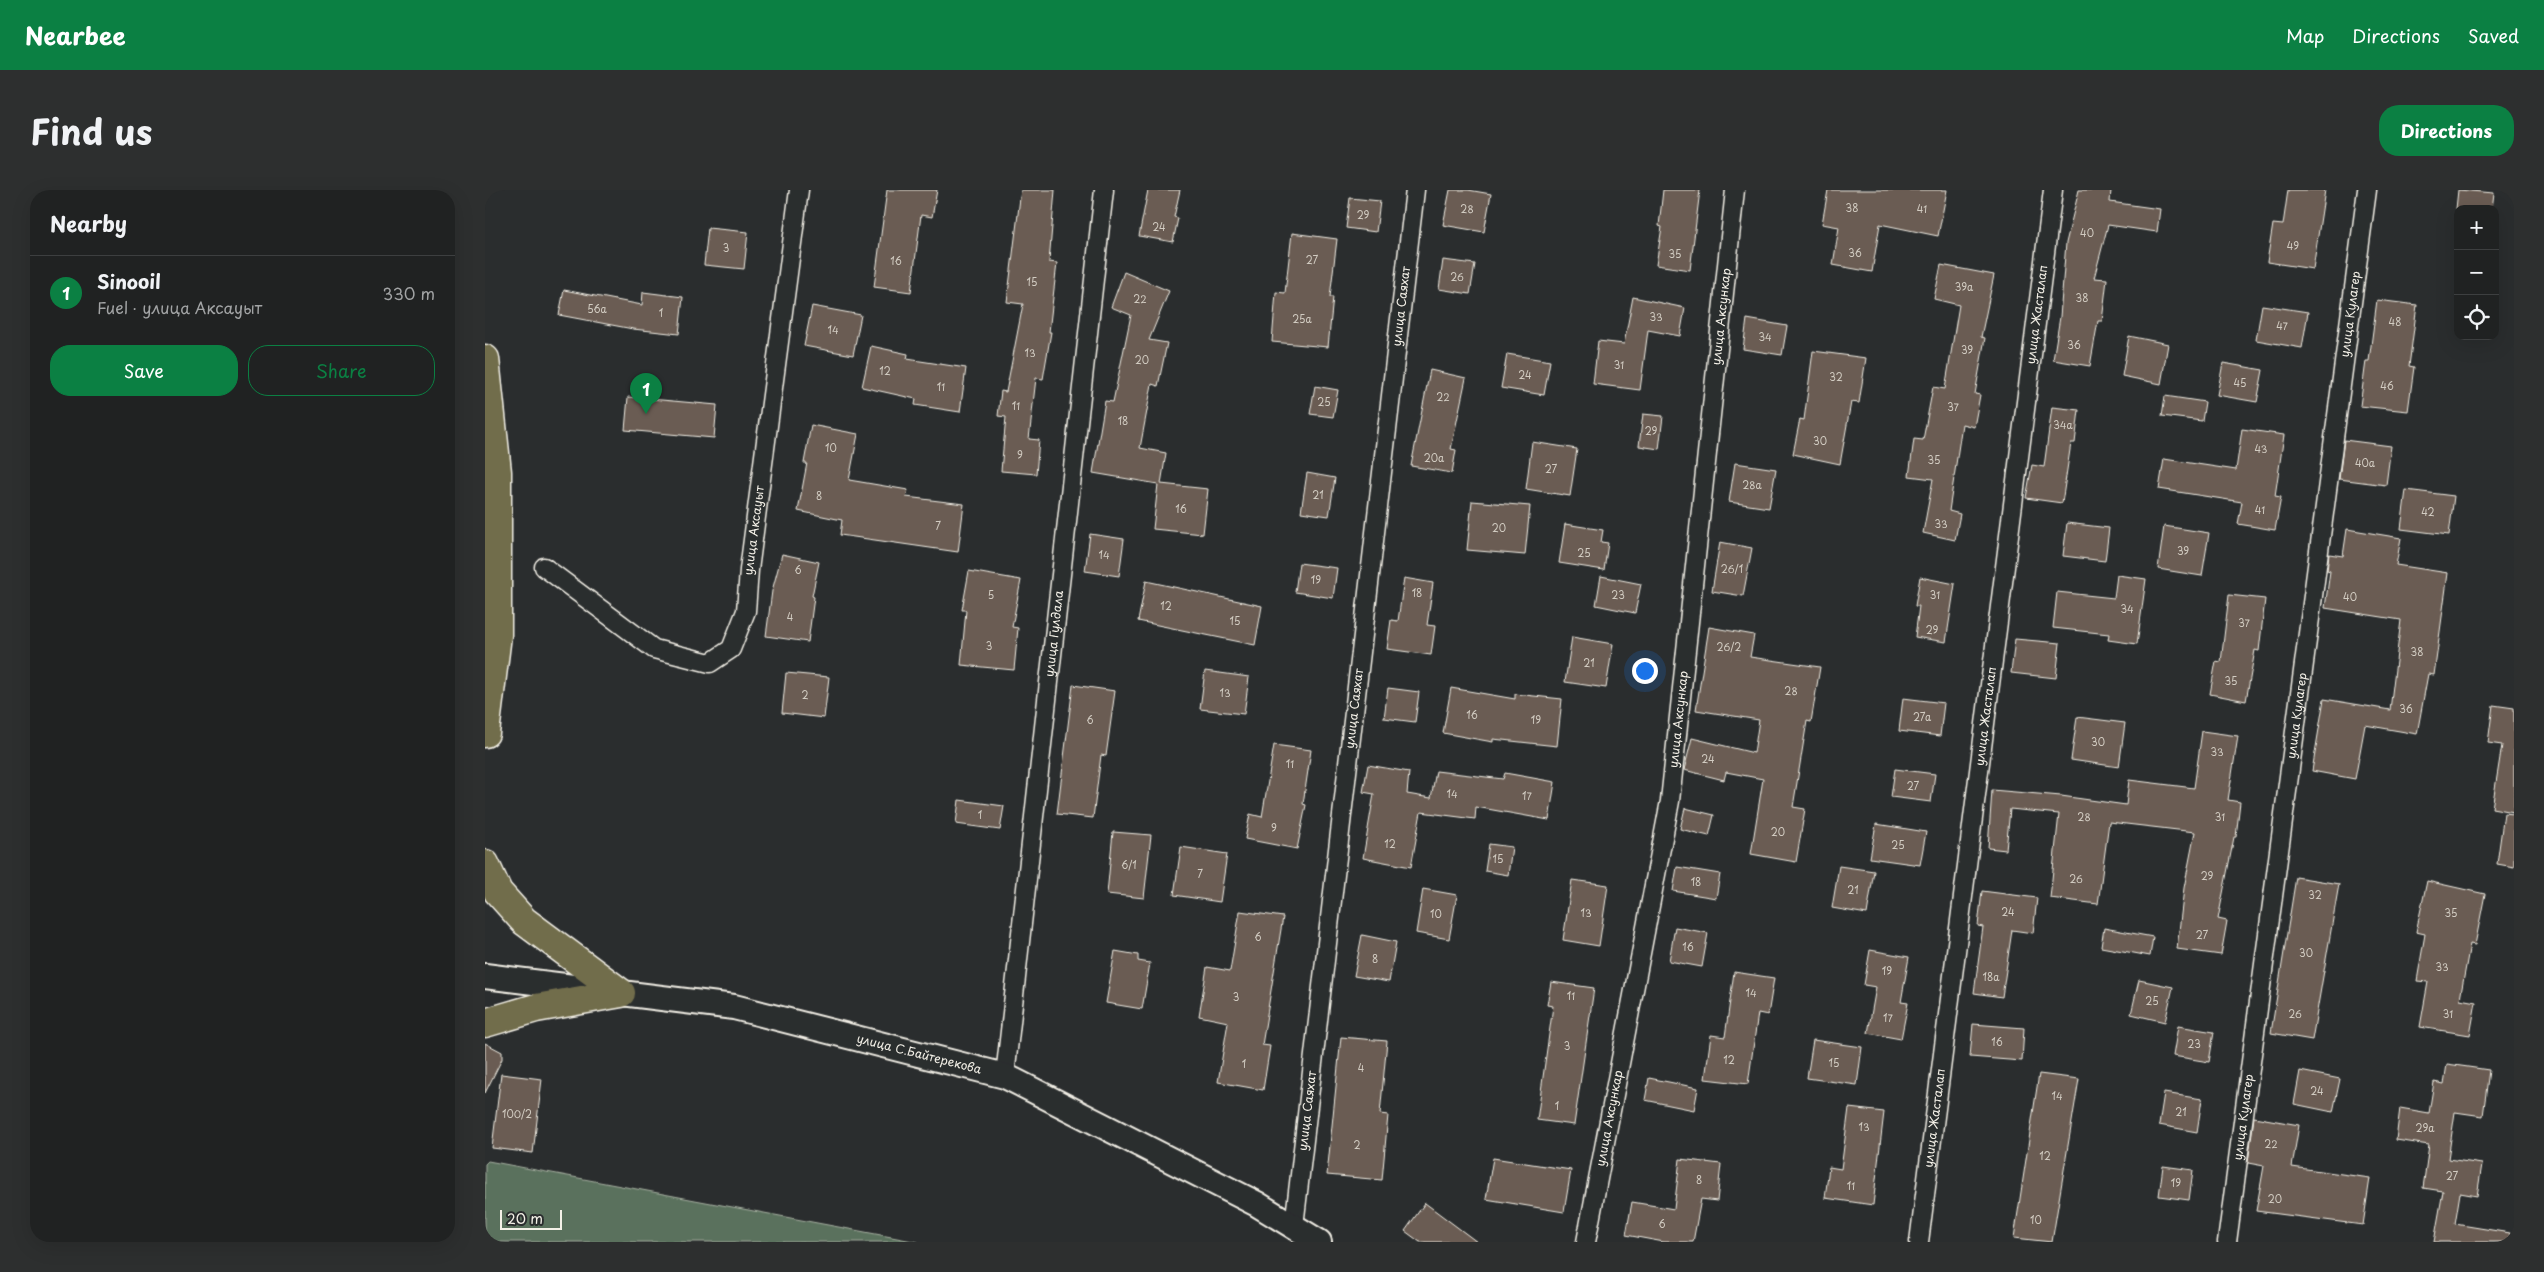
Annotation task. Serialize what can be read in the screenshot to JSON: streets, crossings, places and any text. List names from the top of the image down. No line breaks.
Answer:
{"streets":{"main road":["улица С.Байтерекова"],"street":["улица Саяхат","улица Жасталап","улица Кулагер","улица Аксункар","улица Аксауыт","улица Гулдала"]},"crossings":[["улица Саяхат","улица С.Байтерекова"],["улица Гулдала","улица С.Байтерекова"]],"house_numbers":["38","28","41","29","24","40","49","3","36","35","27","16","26","15","39а","38","22","56а","1","33","25а","48","47","14","34","36","39","13","20","31","12","24","32","45","46","11","22","25","11","37","18","34а","29","30","10","43","9","20а","35","40а","27","28а","21","8","16","41","42","33","7","20","39","25","14","26/1","6","19","18","5","23","31","40","12","34","4","15","37","29","3","26/2","38","21","35","28","13","2","36","16","27а","6","19","30","33","24","11","27","14","17","1","28","31","9","20","12","25","15","6/1","7","29","26","18","21","32","24","13","35","10","27","6","16","30","8","33","19","18а","14","11","3","25","26","31","17","16","23","3","12","15","1","4","24","14","1","21","100/2","13","29а","22","2","12","27","8","19","11","20","10","6"],"scale_bar":"20 m","page":{"header":"Nearbee","nav":["Map","Directions","Saved"],"title":"Find us","buttons":["Directions",["Save","Share"]],"heading":"Nearby","map_buttons":["+","−"],"list":[{"mark":"1","name":"Sinooil","note":"Fuel · улица Аксауыт","value":"330 m"}],"pins":"1","scale":"20 m"}}
